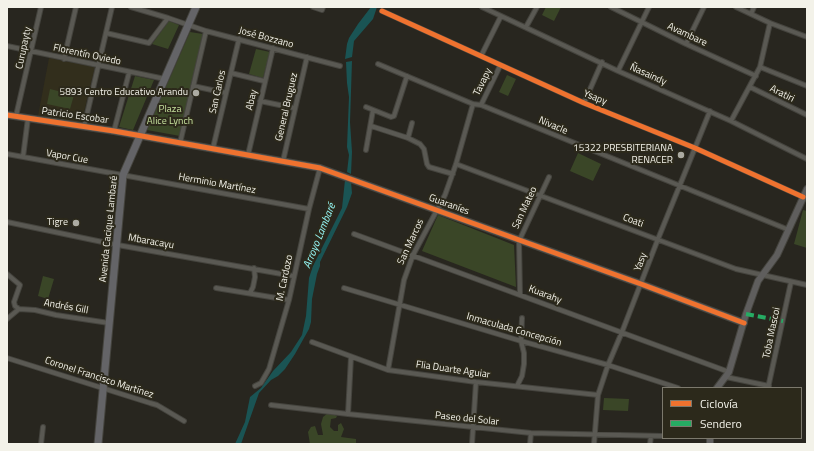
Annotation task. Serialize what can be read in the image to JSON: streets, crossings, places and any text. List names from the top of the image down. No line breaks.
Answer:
{"streets":{"main road":["Avenida Cacique Lambaré"],"street":["Avambare","José Bozzano","Curupayty","Florentín Oviedo","Ñasaindy","Tavapy","San Carlos","Aratiri","Ysapy","Abay","General Bruguez","Patricio Escobar","Nivacle","Vapor Cue","Herminio Martínez","Guaraníes","San Mateo","Coati","Mbaracayu","San Marcos","Yasy","M. Cardozo","Kuarahy","Andrés Gill","Inmaculada Concepción","Toba Mascoi","Flia Duarte Aguiar","Coronel Francisco Martínez","Paseo del Solar"]},"crossings":[["José Bozzano","San Carlos"],["José Bozzano","Abay"],["José Bozzano","General Bruguez"],["José Bozzano","Avenida Cacique Lambaré"],["Curupayty","Florentín Oviedo"],["Curupayty","Patricio Escobar"],["Florentín Oviedo","Avenida Cacique Lambaré"],["Ñasaindy","Yasy"],["Tavapy","Ysapy"],["Tavapy","Nivacle"],["San Carlos","Guaraníes"],["Ysapy","Yasy"],["Abay","Guaraníes"],["General Bruguez","Guaraníes"],["Patricio Escobar","Guaraníes"],["Patricio Escobar","Avenida Cacique Lambaré"],["Nivacle","San Marcos"],["Nivacle","Yasy"],["Vapor Cue","Herminio Martínez"],["Vapor Cue","Avenida Cacique Lambaré"],["Herminio Martínez","Avenida Cacique Lambaré"],["Herminio Martínez","M. Cardozo"],["Guaraníes","San Mateo"],["Guaraníes","Avenida Cacique Lambaré"],["Guaraníes","San Marcos"],["Guaraníes","Yasy"],["Guaraníes","M. Cardozo"],["San Mateo","Coati"],["San Mateo","Kuarahy"],["Coati","San Marcos"],["Coati","Yasy"],["Coati","Toba Mascoi"],["Avenida Cacique Lambaré","Mbaracayu"],["Avenida Cacique Lambaré","Andrés Gill"],["Avenida Cacique Lambaré","Coronel Francisco Martínez"],["Mbaracayu","M. Cardozo"],["San Marcos","Kuarahy"],["San Marcos","Inmaculada Concepción"],["San Marcos","Flia Duarte Aguiar"],["Yasy","Kuarahy"],["Yasy","Inmaculada Concepción"],["Yasy","Flia Duarte Aguiar"],["Yasy","Paseo del Solar"],["Kuarahy","Toba Mascoi"]],"water":["Arroyo Lambaré"],"parks":["Plaza Alice Lynch"],"places":["5893 Centro Educativo Arandu","15322 PRESBITERIANA RENACER","Tigre"],"legend":["Ciclovía","Sendero"]}
